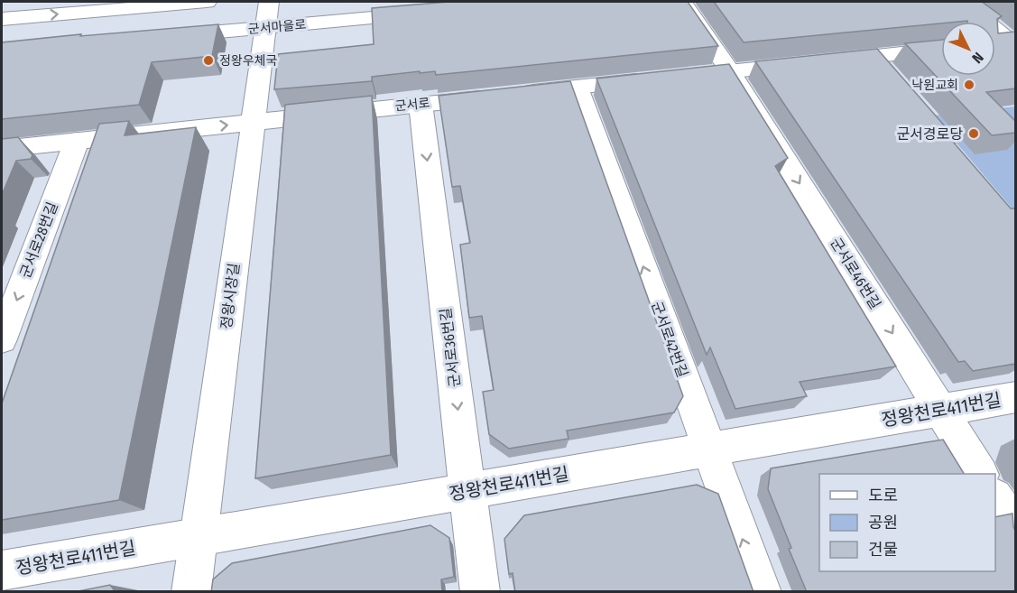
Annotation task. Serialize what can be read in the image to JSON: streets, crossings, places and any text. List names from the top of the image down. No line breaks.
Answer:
{"streets":{"street":["군서마을로","군서로","군서로28번길","군서로46번길","정왕시장길","군서로42번길","군서로36번길","정왕천로411번길"]},"crossings":[["군서마을로","정왕시장길"],["군서로","군서로28번길"],["군서로","군서로46번길"],["군서로","정왕시장길"],["군서로","군서로42번길"],["군서로","군서로36번길"],["군서로46번길","정왕천로411번길"],["정왕시장길","정왕천로411번길"],["군서로42번길","정왕천로411번길"],["군서로36번길","정왕천로411번길"]],"one_way":["군서로28번길","군서로46번길","군서로42번길","군서로36번길"],"places":["정왕우체국","낙원교회","군서경로당"],"legend":["도로","공원","건물"],"north":"bottom right"}
